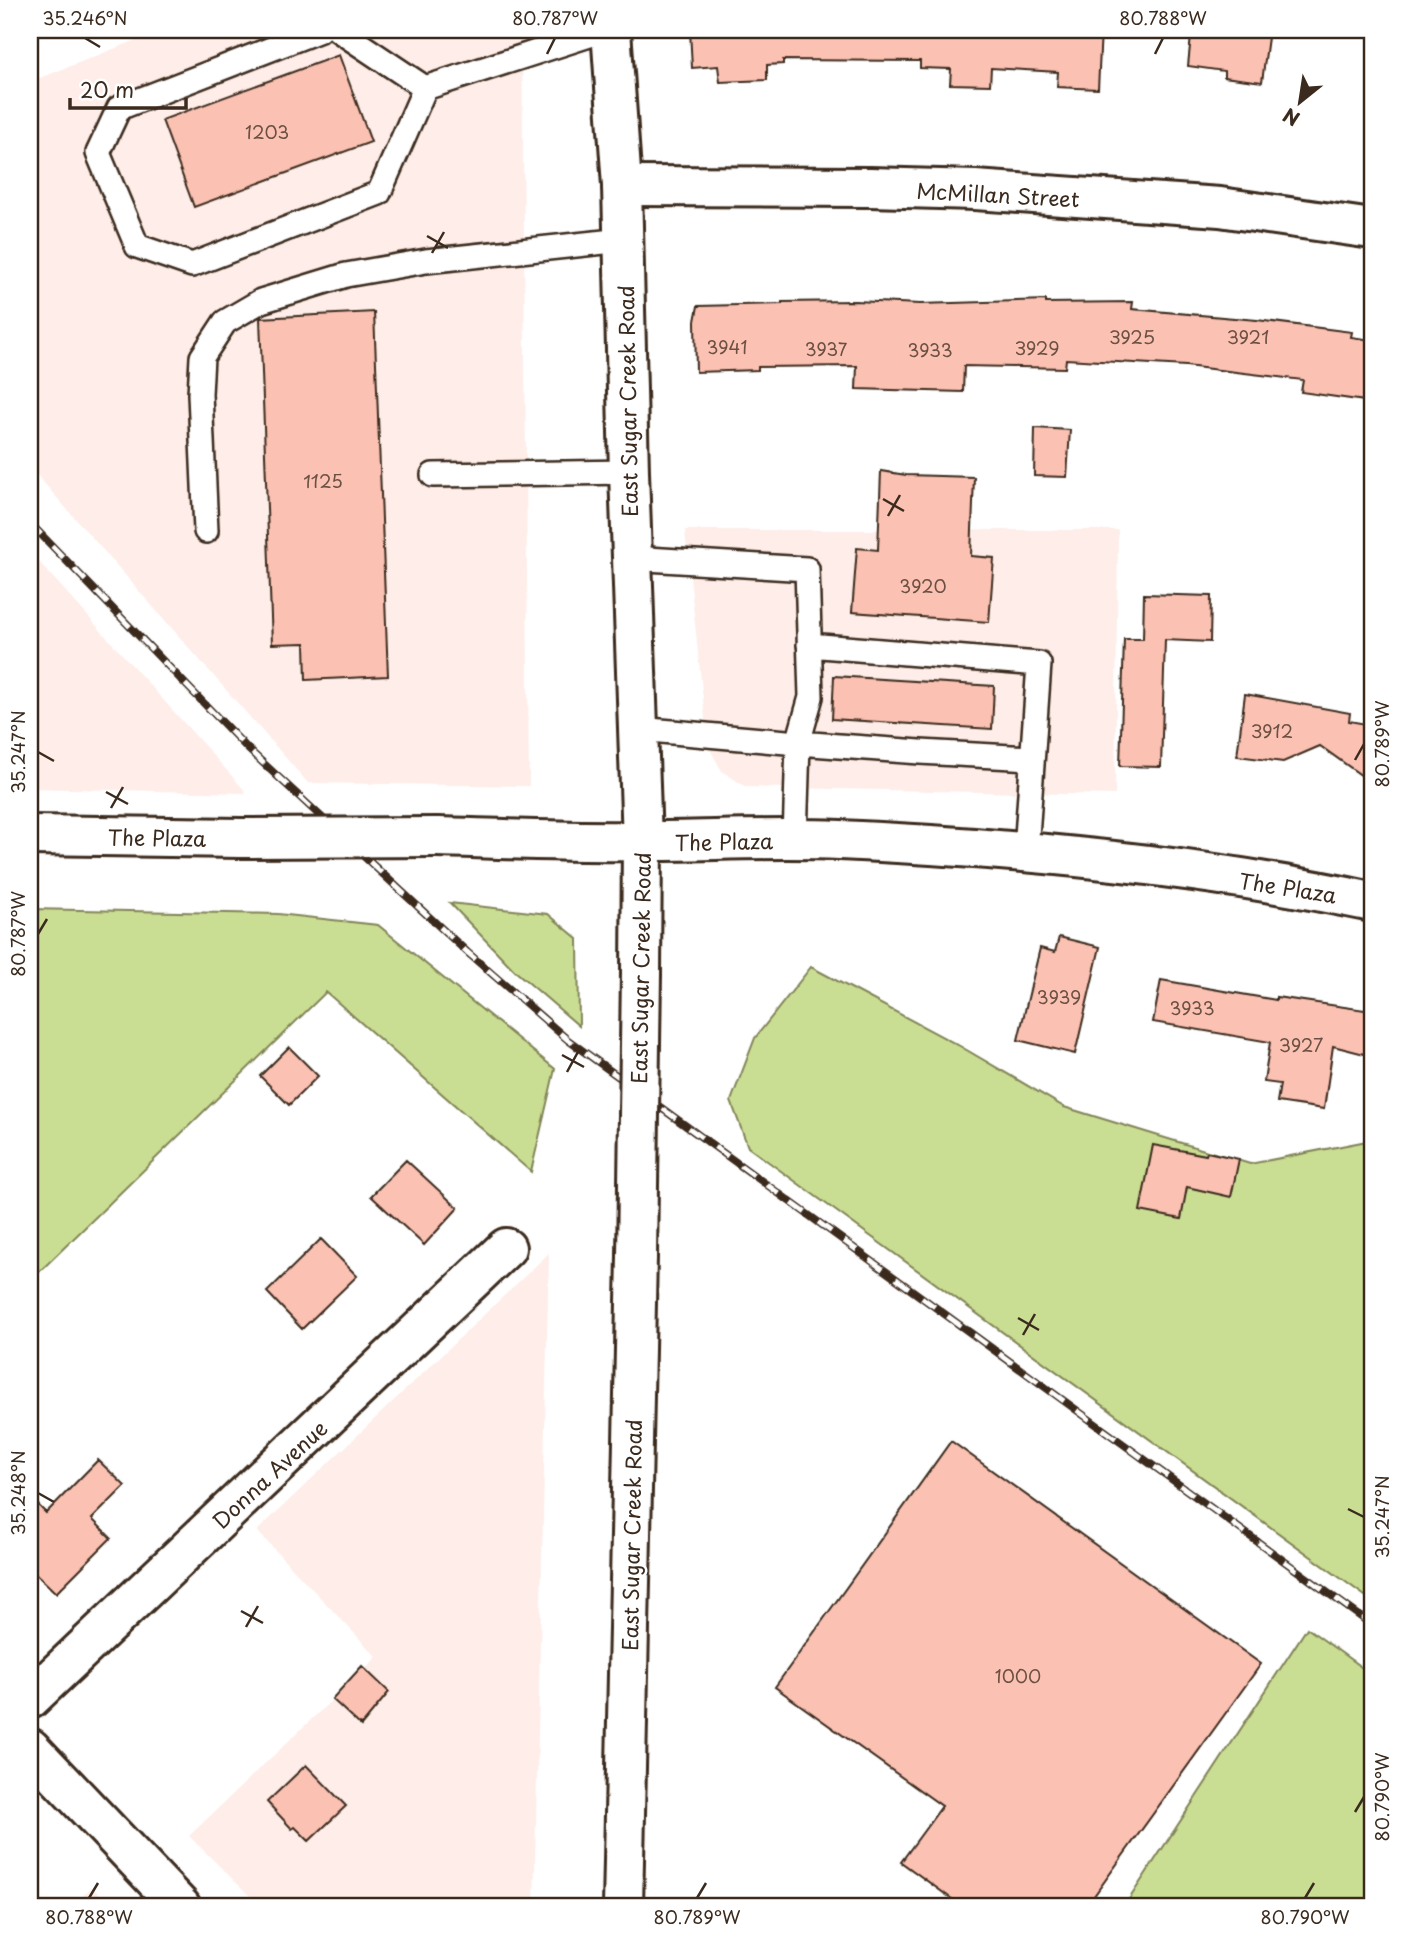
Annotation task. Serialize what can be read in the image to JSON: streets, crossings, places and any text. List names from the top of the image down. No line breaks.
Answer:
{"streets":{"main road":["McMillan Street","East Sugar Creek Road","The Plaza","Donna Avenue"]},"crossings":[["McMillan Street","East Sugar Creek Road"],["East Sugar Creek Road","The Plaza"]],"house_numbers":["1203","3925","3921","3941","3929","3937","3933","1125","3920","3912","3939","3933","3927","1000"],"scale_bar":"20 m","north":"bottom left","coordinates":["35.246°N","80.787°W","80.788°W","80.789°W","35.247°N","35.248°N","80.790°W"]}
